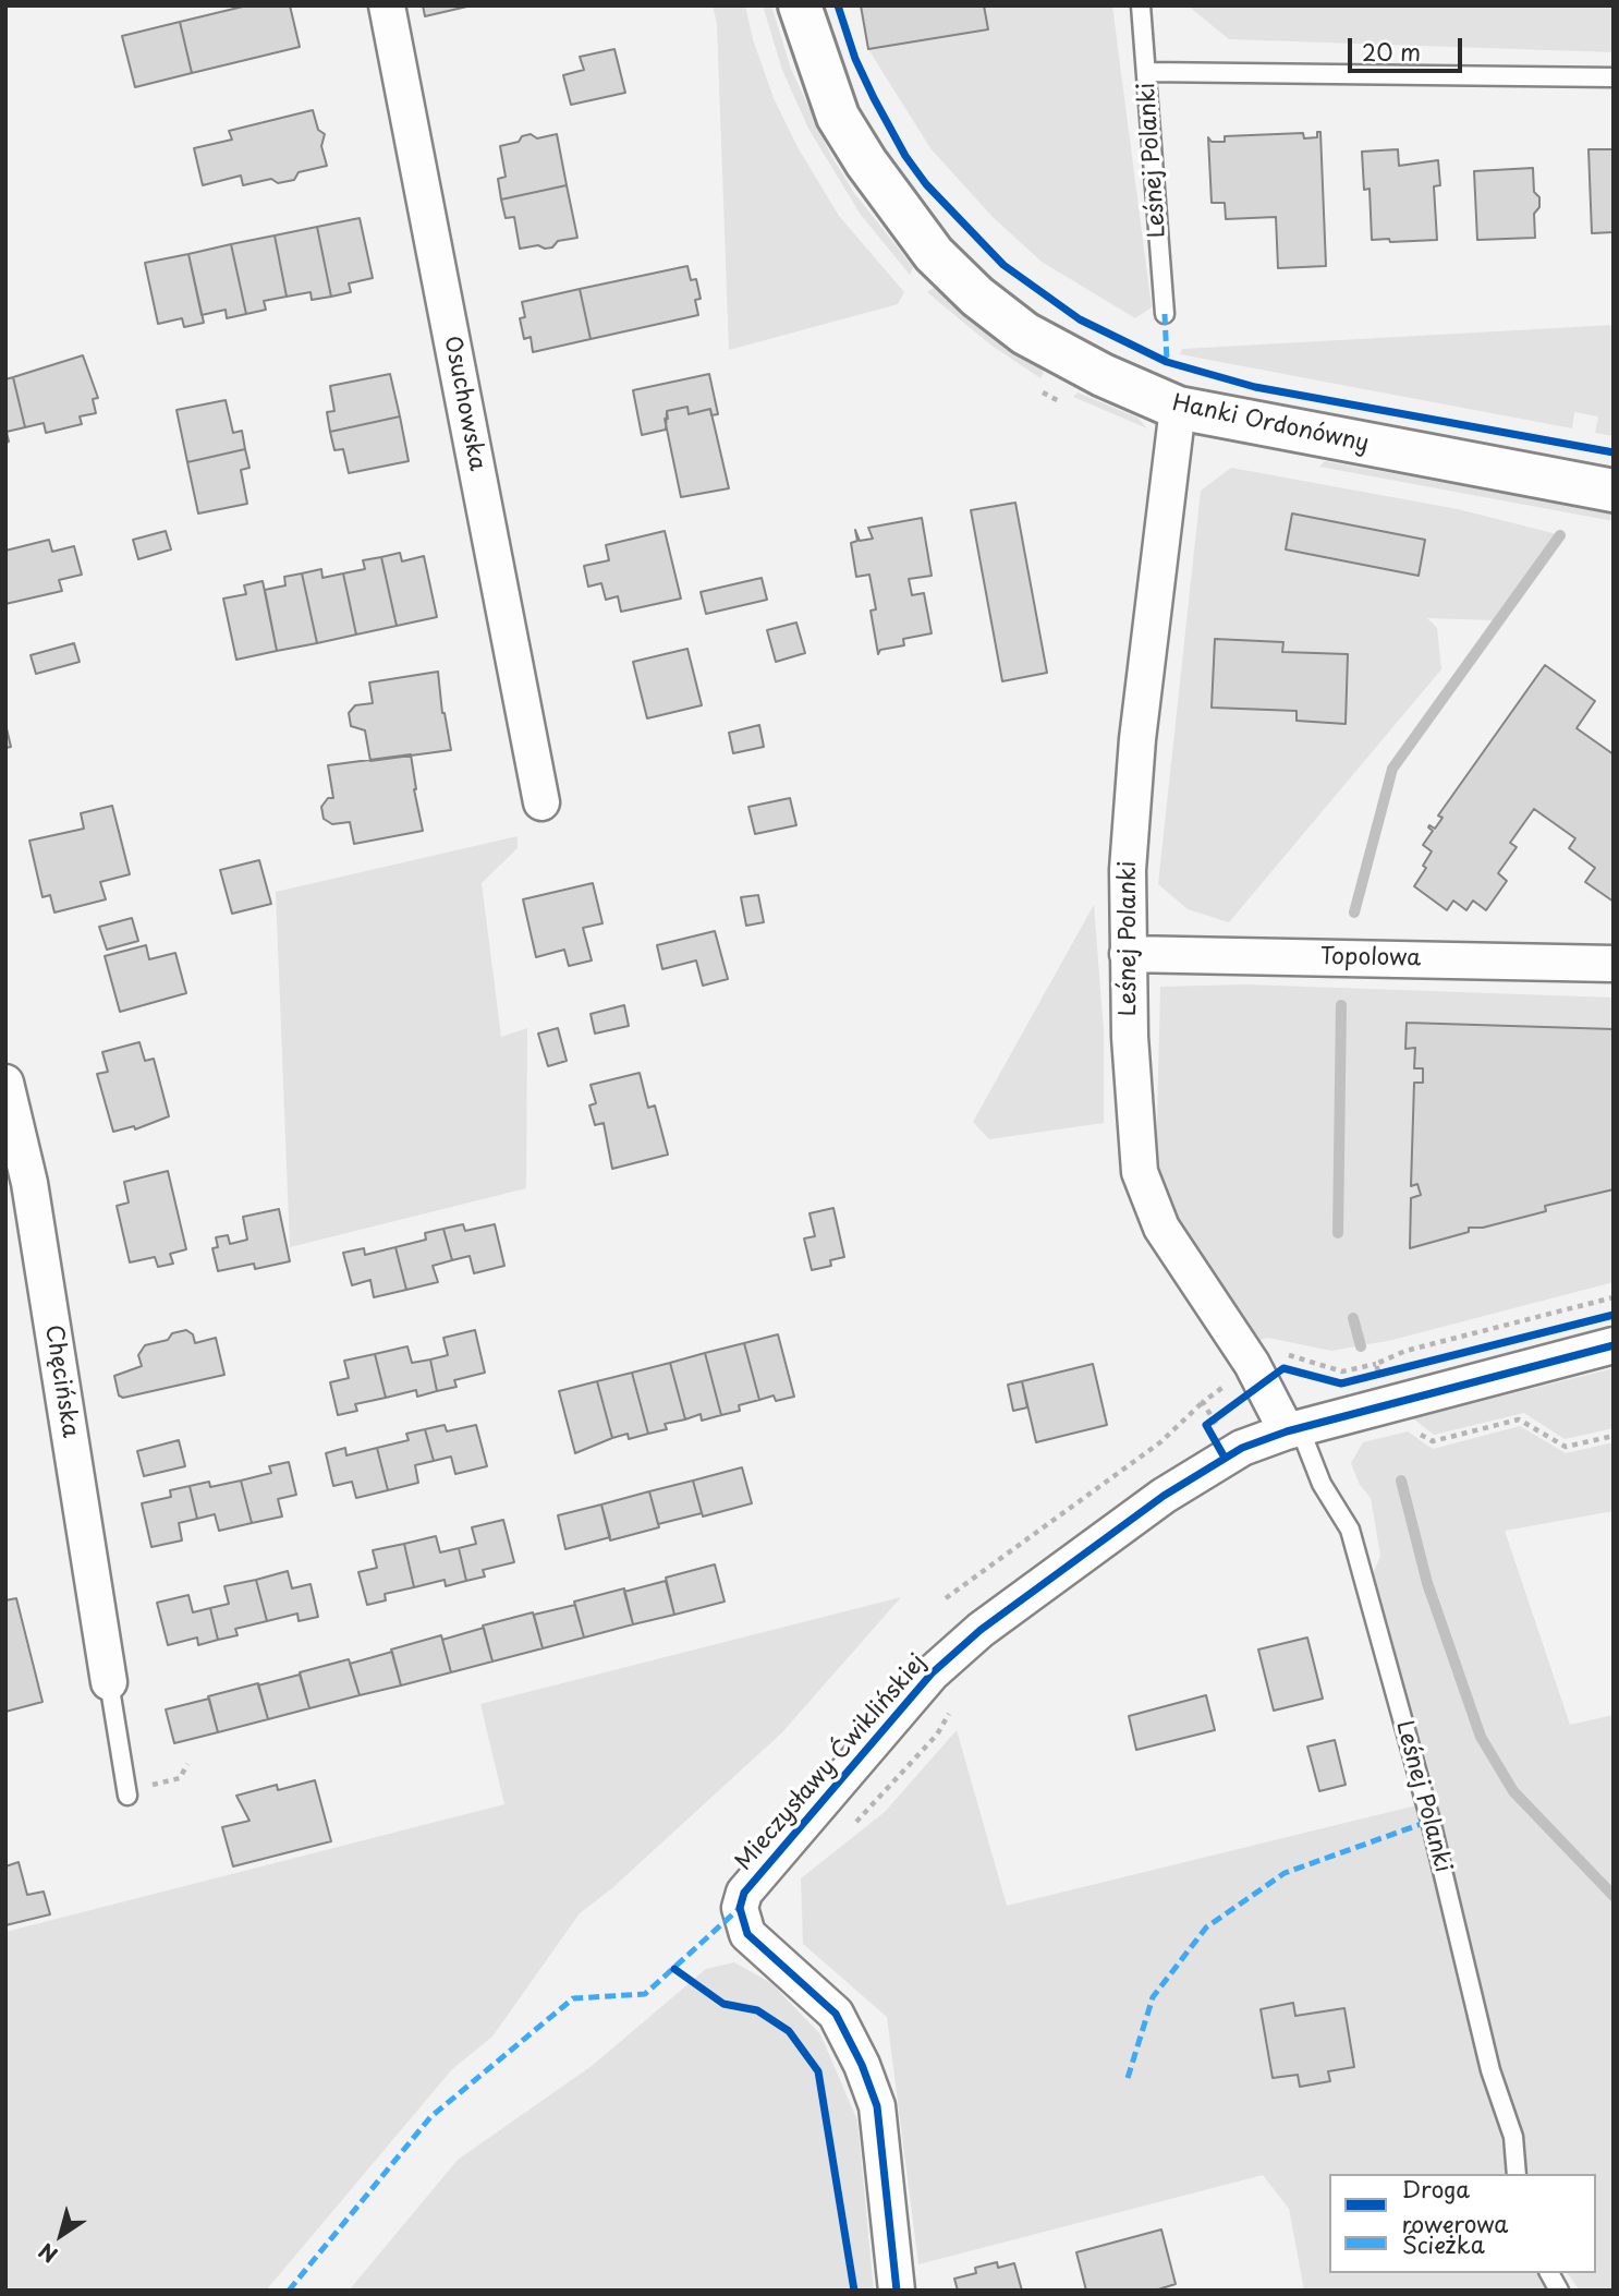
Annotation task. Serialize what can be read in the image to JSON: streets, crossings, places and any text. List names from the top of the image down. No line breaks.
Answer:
{"streets":{"street":["Leśnej Polanki","Osuchowska","Hanki Ordonówny","Topolowa","Chęcińska","Mieczysławy Ćwiklińskiej"]},"crossings":[["Leśnej Polanki","Hanki Ordonówny"],["Leśnej Polanki","Topolowa"],["Leśnej Polanki","Mieczysławy Ćwiklińskiej"]],"legend":["Droga rowerowa","Ścieżka"],"scale_bar":"20 m","north":"bottom left"}
